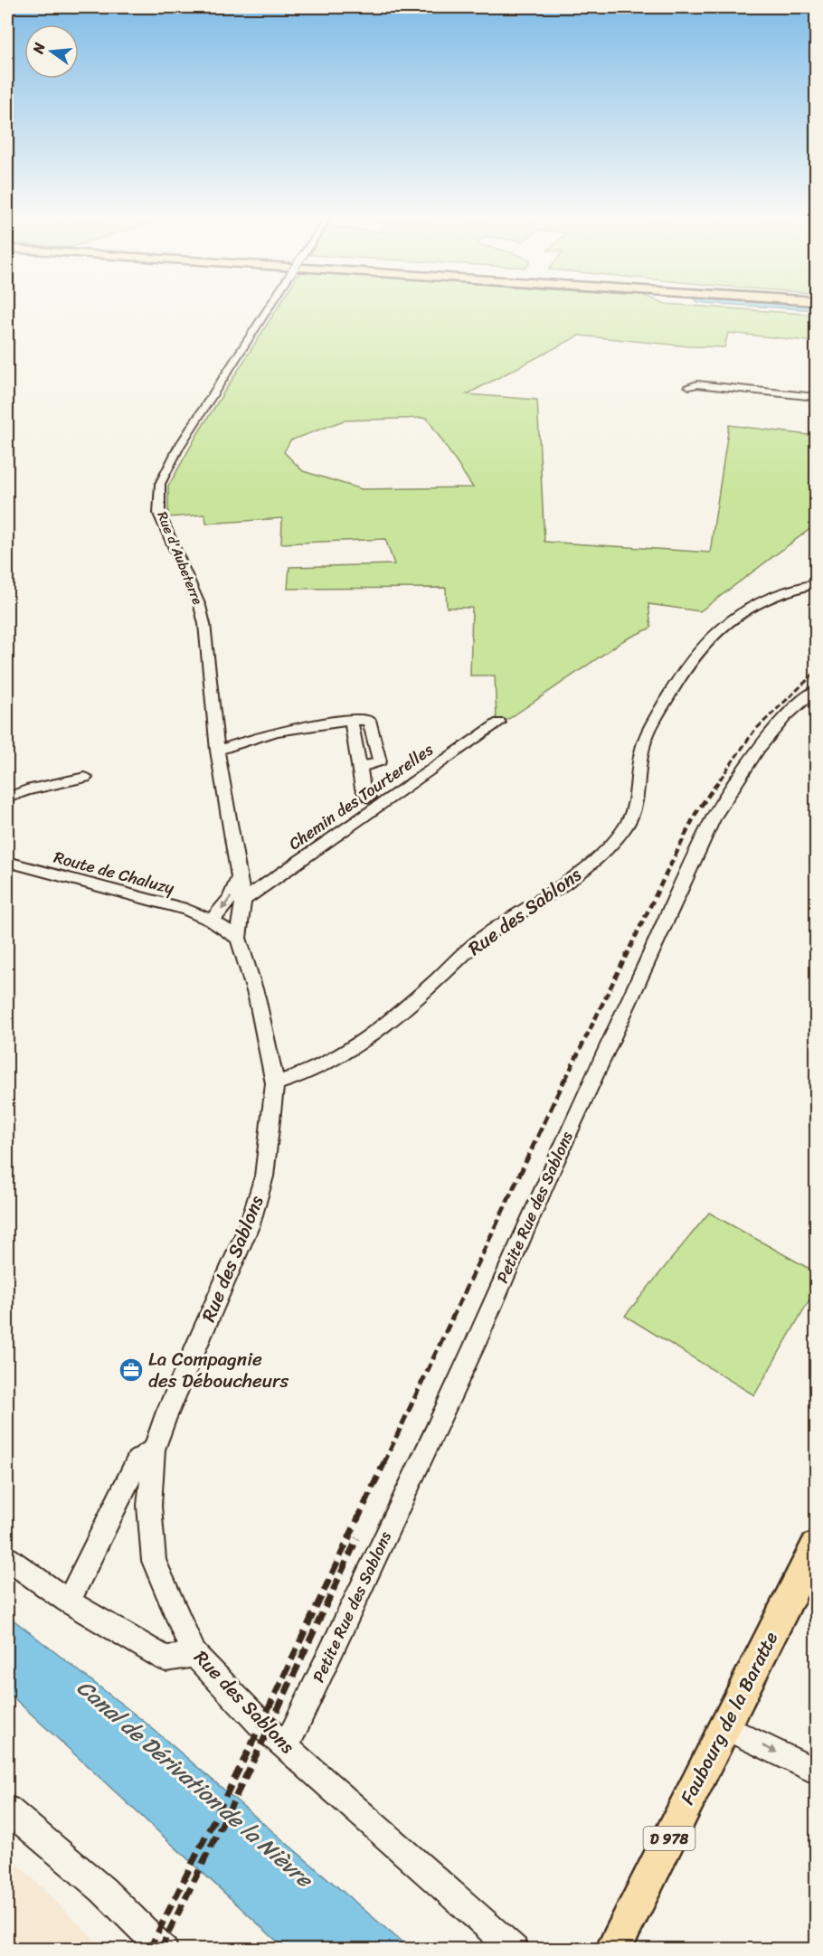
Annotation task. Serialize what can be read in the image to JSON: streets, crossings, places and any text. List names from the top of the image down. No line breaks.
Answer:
{"streets":{"main road":["Faubourg de la Baratte","D 978"],"street":["Rue d'Aubeterre","Chemin des Tourterelles","Route de Chaluzy","Rue des Sablons","Petite Rue des Sablons"]},"crossings":[["Rue d'Aubeterre","Chemin des Tourterelles"],["Rue d'Aubeterre","Route de Chaluzy"],["Rue des Sablons","Petite Rue des Sablons"]],"water":["Canal de Dérivation de la Nièvre"],"places":{"office":["La Compagnie des Déboucheurs"]},"north":"left"}
